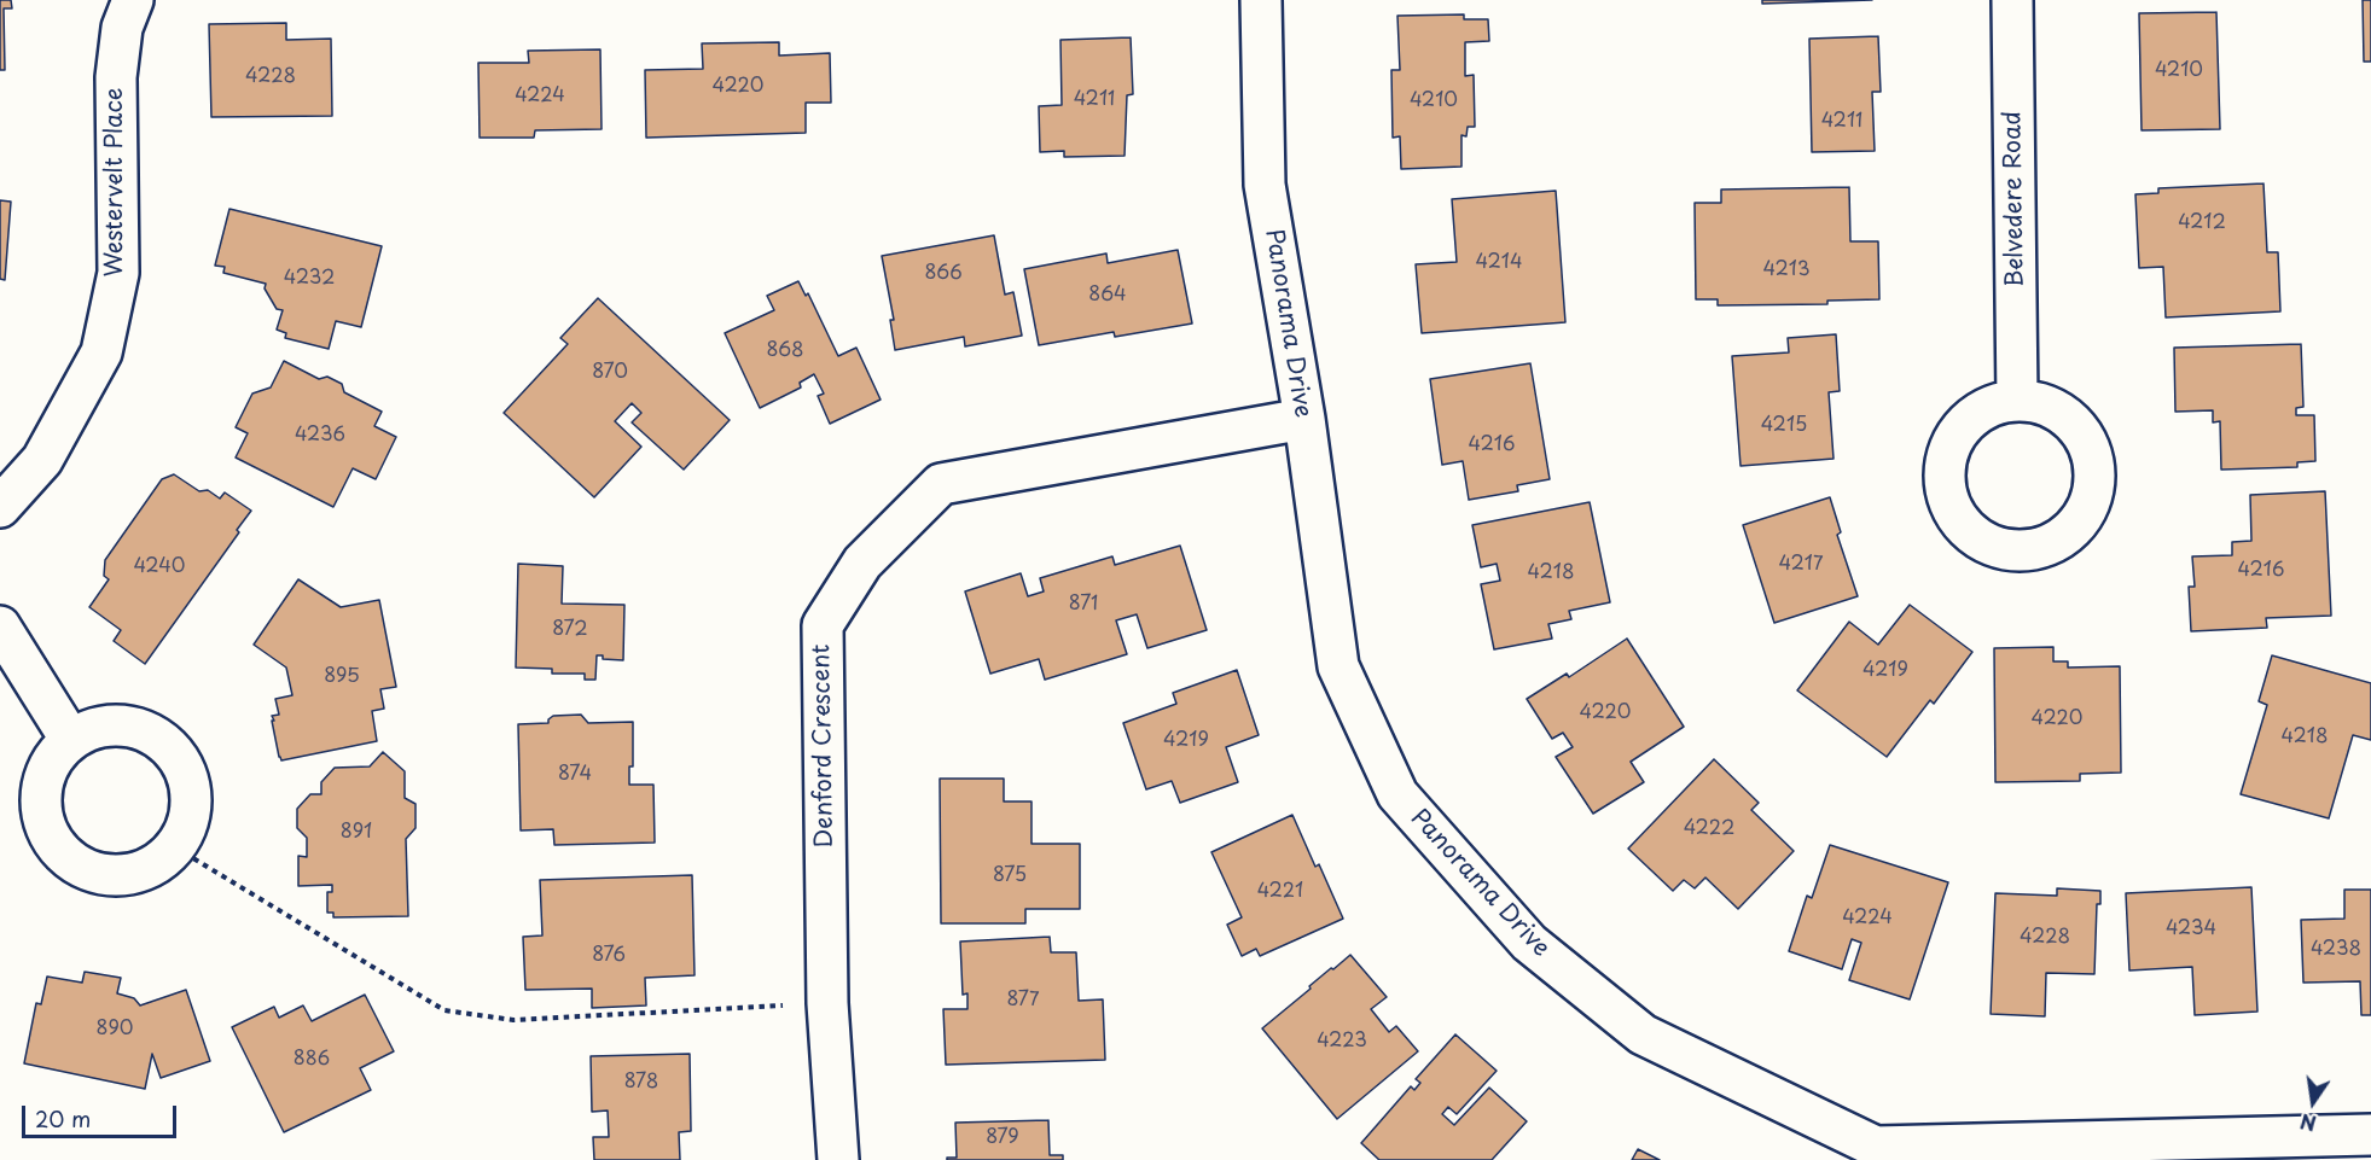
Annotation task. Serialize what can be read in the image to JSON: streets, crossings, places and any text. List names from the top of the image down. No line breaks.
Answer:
{"streets":{"street":["Westervelt Place","Belvedere Road","Panorama Drive","Denford Crescent"]},"crossings":[["Panorama Drive","Denford Crescent"]],"house_numbers":["4210","4228","4220","4224","4211","4210","4211","4212","4214","4213","866","4232","864","868","870","4215","4236","4216","4217","4240","4216","4218","871","872","4219","895","4220","4220","4218","4219","874","4222","891","875","4221","4224","4234","4228","4238","876","877","890","4223","886","878","879"],"scale_bar":"20 m","north":"bottom"}
